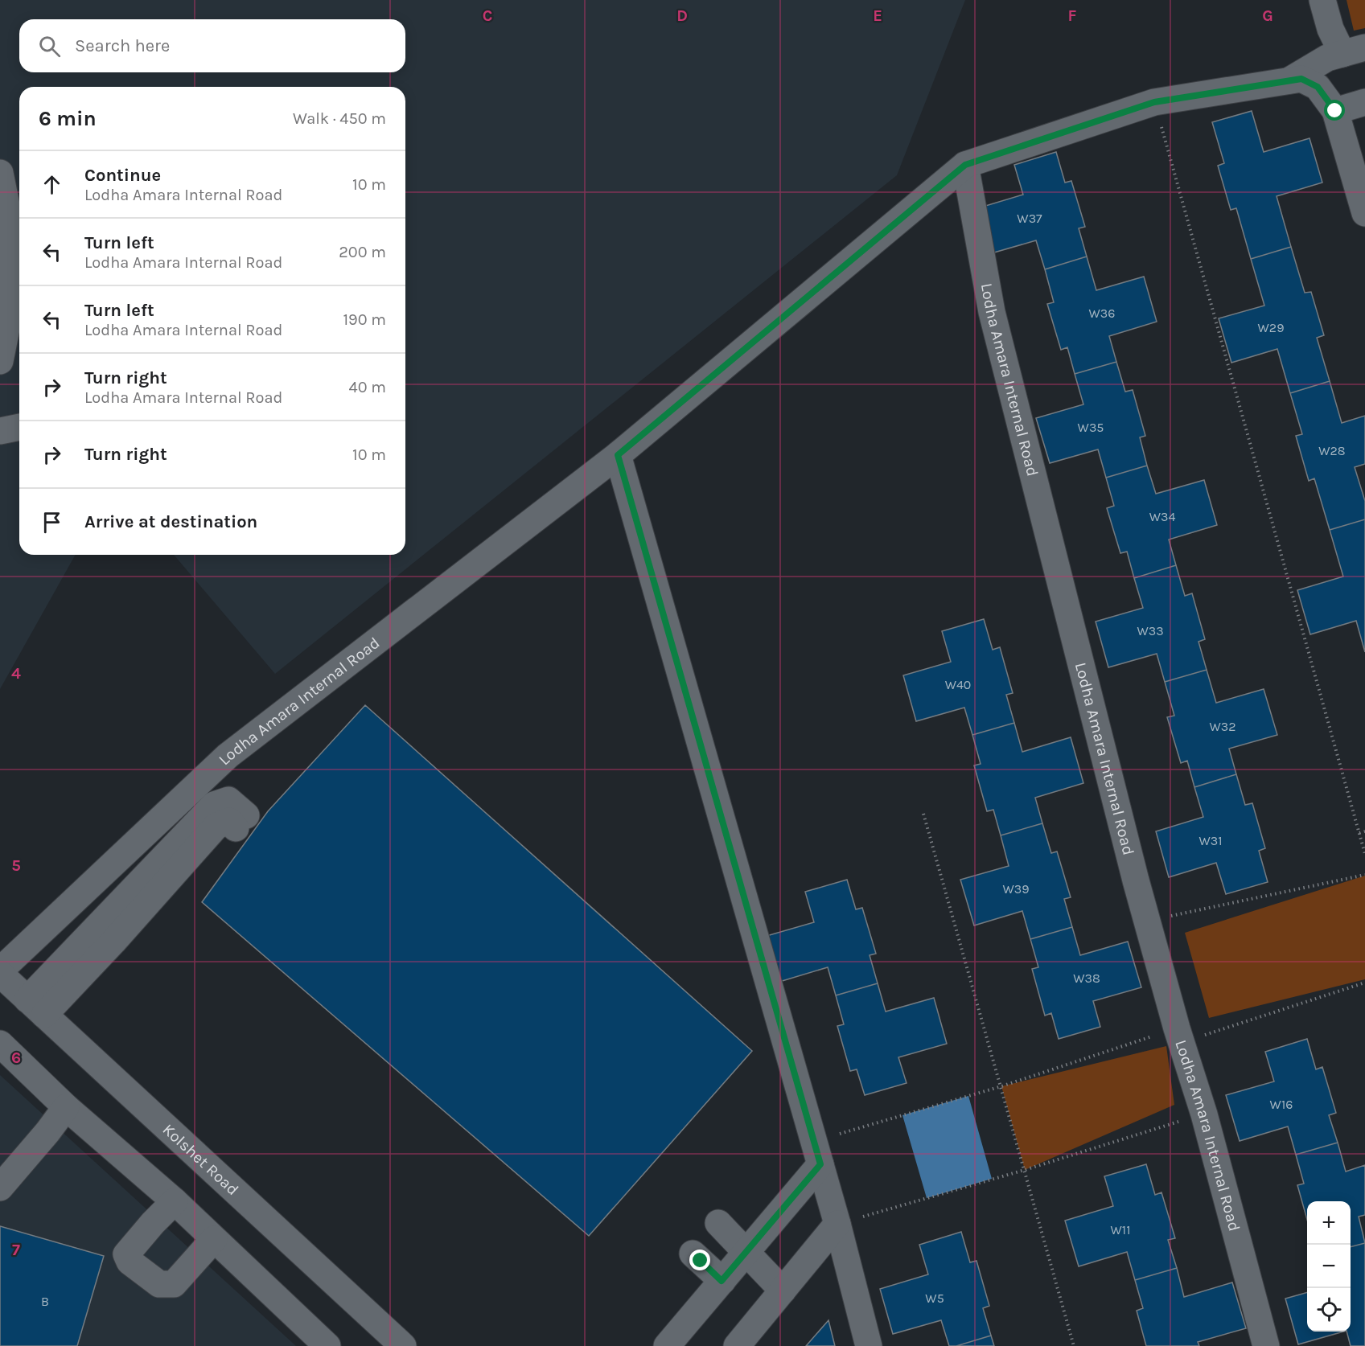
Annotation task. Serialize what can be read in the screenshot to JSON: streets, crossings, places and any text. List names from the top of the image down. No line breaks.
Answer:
{"streets":{"street":["Lodha Amara Internal Road","Kolshet Road"]},"crossings":[["Lodha Amara Internal Road","Kolshet Road"]],"house_numbers":["W37","W36","W29","W35","W28","W34","W33","W40","W32","W31","W39","W38","W16","W11","W5","B"],"page":{"search":"Search here","heading":["6 min","Walk · 450 m"],"list":[["Continue","Lodha Amara Internal Road","10 m"],["Turn left","Lodha Amara Internal Road","200 m"],["Turn left","Lodha Amara Internal Road","190 m"],["Turn right","Lodha Amara Internal Road","40 m"],["Turn right","10 m"],"Arrive at destination"],"map_buttons":["+","−"]},"grid":{"columns":["C","D","E","F","G"],"rows":["4","5","6","7"]}}
